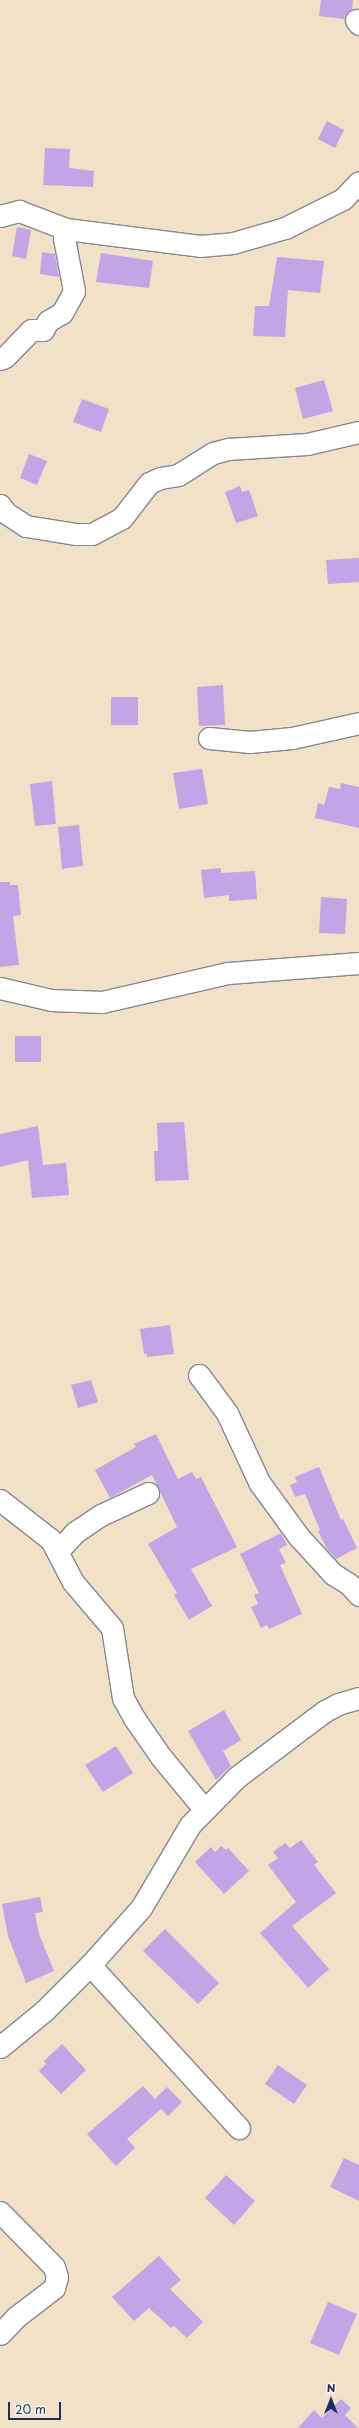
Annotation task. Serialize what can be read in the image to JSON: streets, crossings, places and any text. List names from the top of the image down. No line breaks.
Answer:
{"scale_bar":"20 m","north":"top"}
